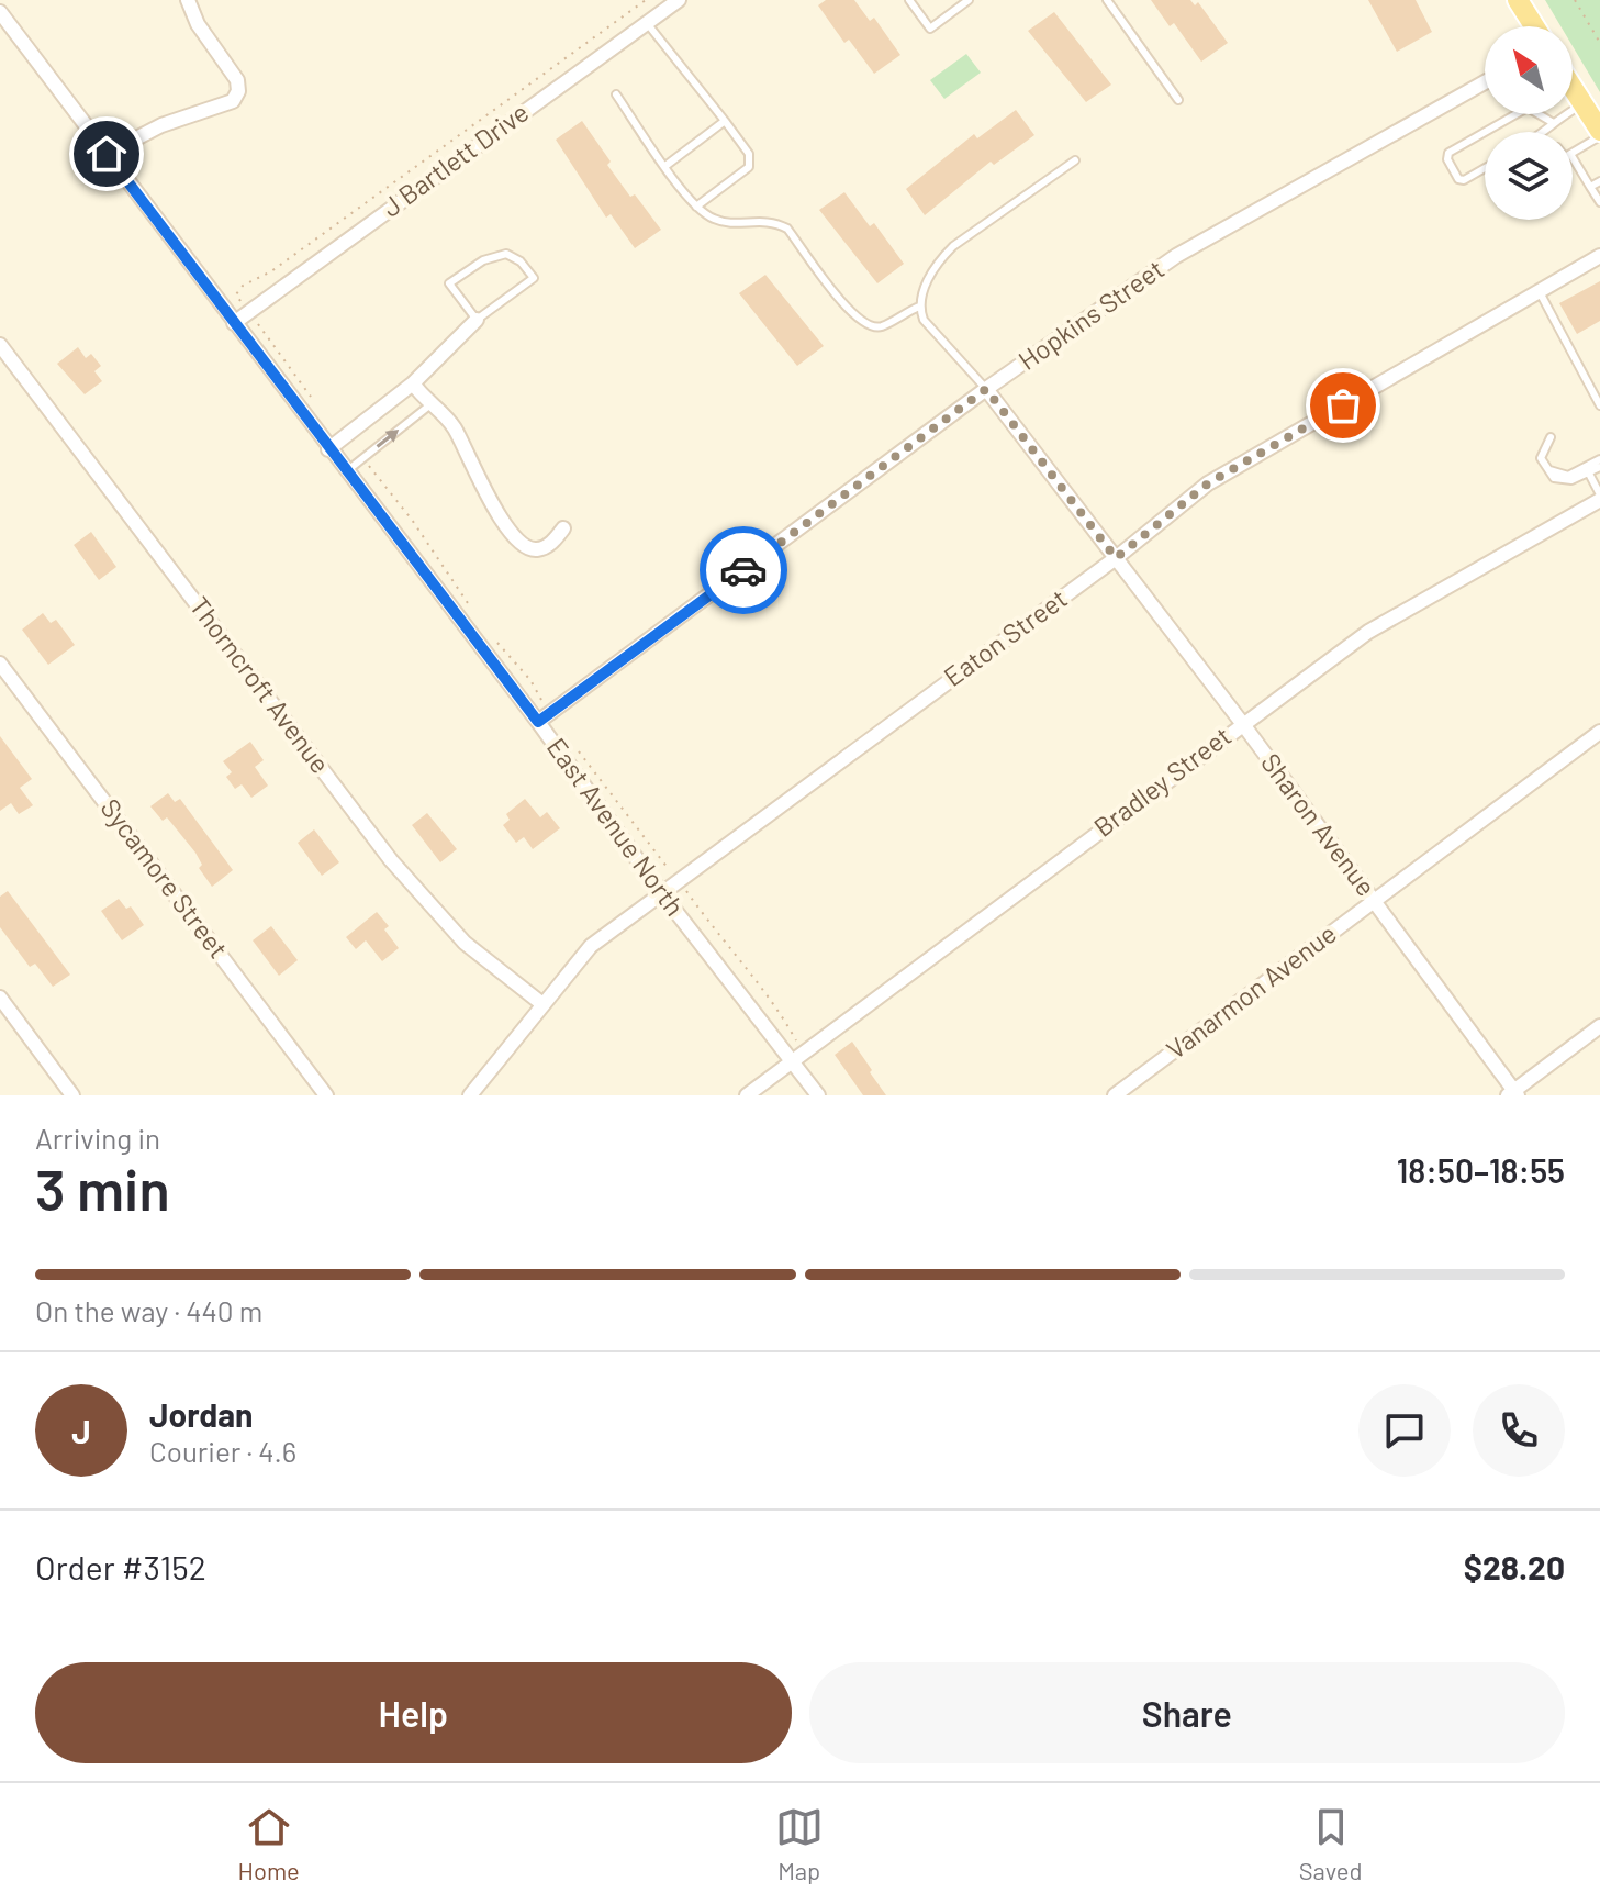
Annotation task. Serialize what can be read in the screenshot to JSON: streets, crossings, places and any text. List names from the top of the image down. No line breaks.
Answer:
{"streets":{"street":["J Bartlett Drive","Hopkins Street","Eaton Street","Thorncroft Avenue","Bradley Street","Sharon Avenue","East Avenue North","Sycamore Street","Vanarmon Avenue"]},"crossings":[["J Bartlett Drive","East Avenue North"],["Hopkins Street","Sharon Avenue"],["Hopkins Street","East Avenue North"],["Eaton Street","Thorncroft Avenue"],["Eaton Street","Sharon Avenue"],["Eaton Street","East Avenue North"],["Bradley Street","Sharon Avenue"],["Bradley Street","East Avenue North"],["Sharon Avenue","Vanarmon Avenue"]],"north":"top left","page":{"heading":["3 min","Arriving in","18:50–18:55"],"panel":["Jordan","Courier · 4.6","Order #3152","$28.20"],"bar":"On the way · 440 m","round":"J","buttons":["Help","Share"],"tabs":["Home","Map","Saved"]}}
